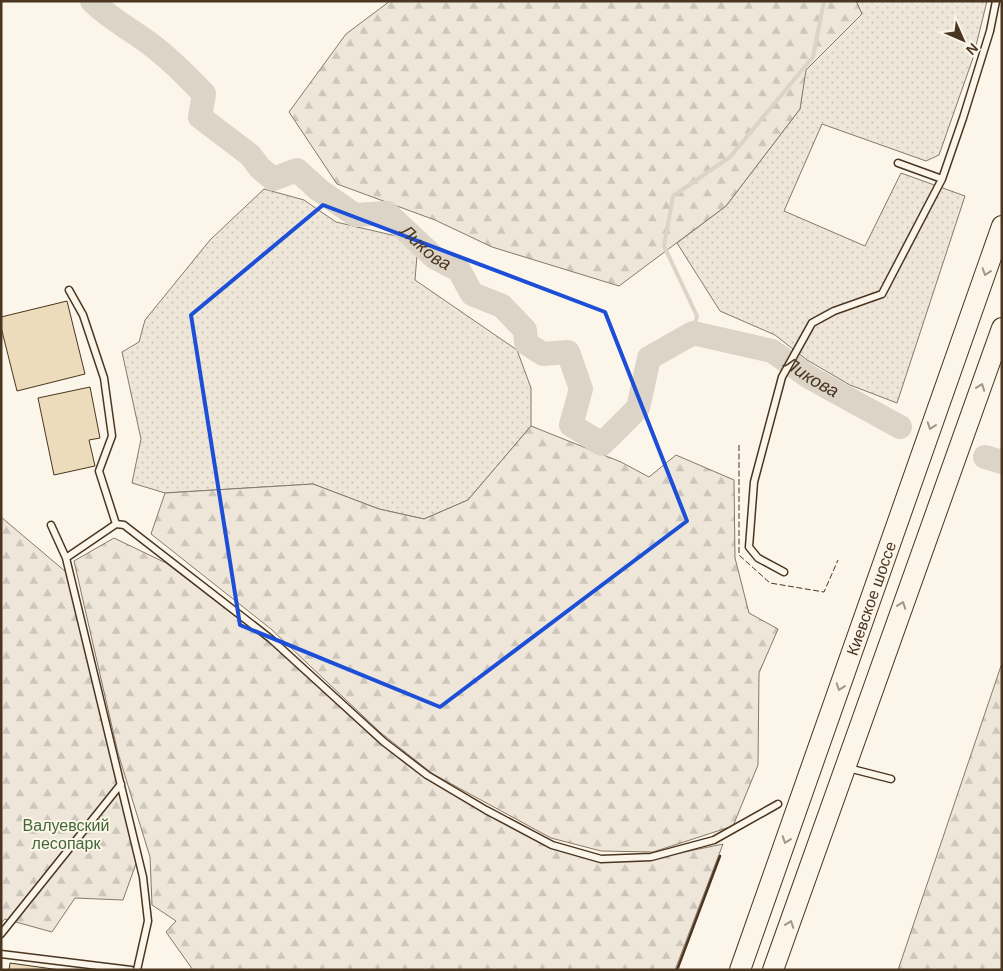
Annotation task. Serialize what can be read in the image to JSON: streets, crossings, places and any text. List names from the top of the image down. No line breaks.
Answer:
{"streets":{"highway":["Киевское шоссе"]},"water":["Ликова"],"parks":["Валуевский лесопарк"],"north":"bottom right"}
